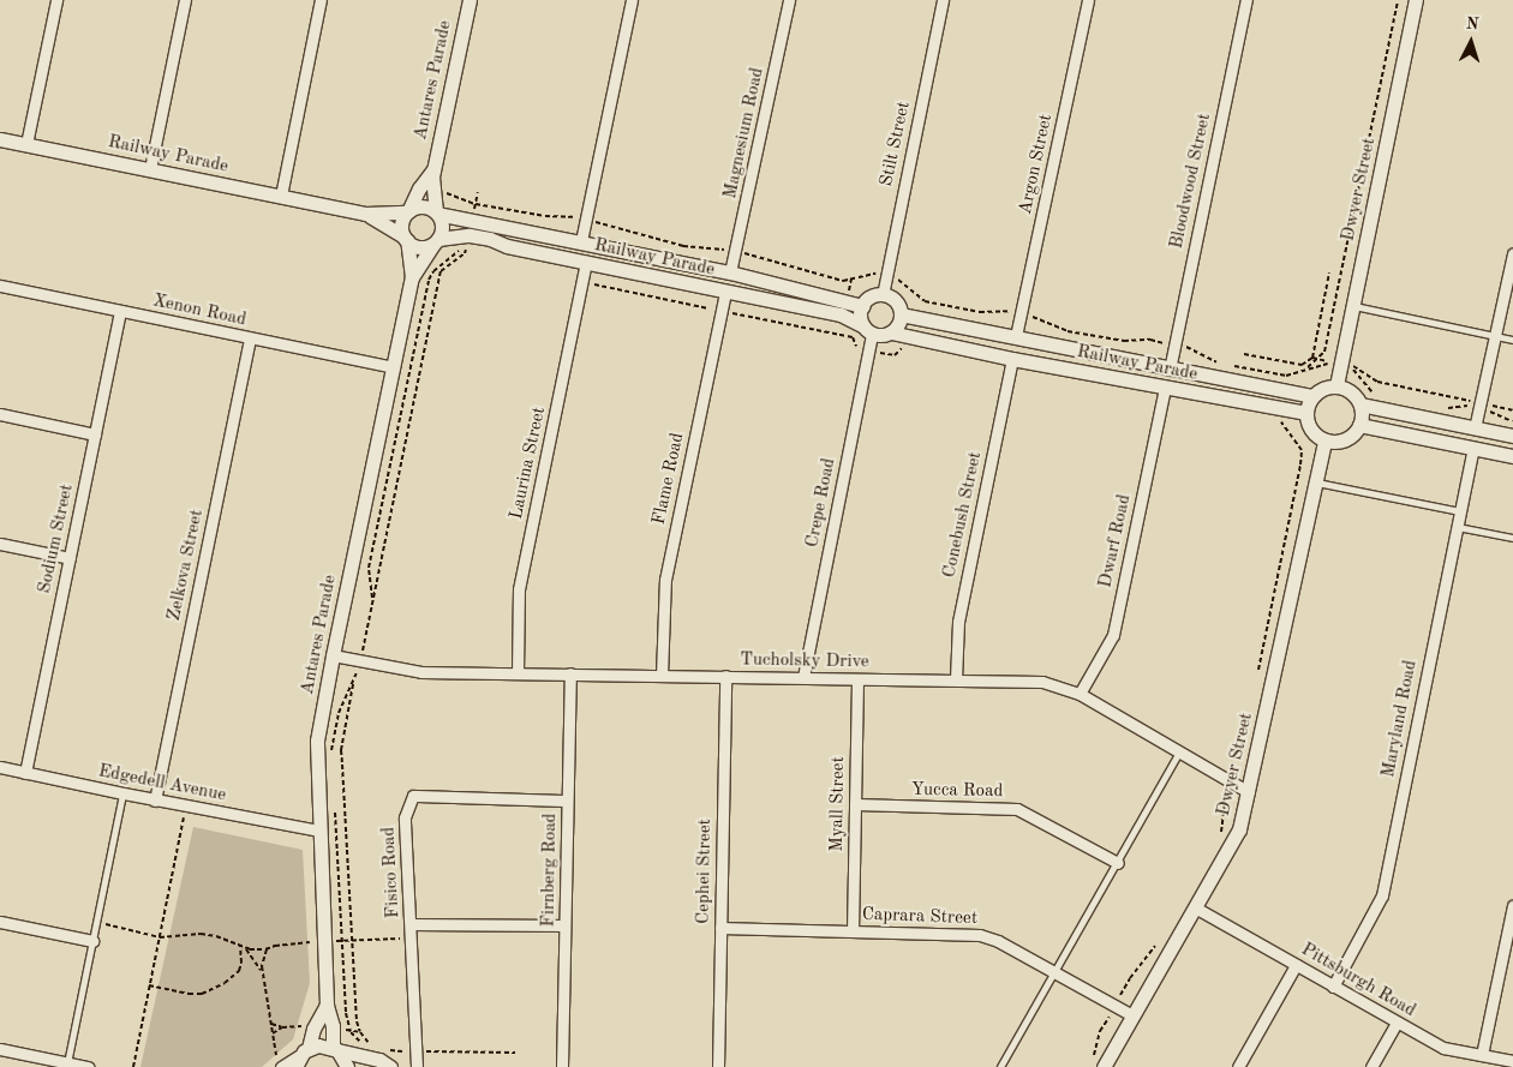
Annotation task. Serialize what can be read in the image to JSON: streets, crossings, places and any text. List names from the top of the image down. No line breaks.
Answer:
{"streets":{"street":["Antares Parade","Magnesium Road","Stilt Street","Railway Parade","Argon Street","Bloodwood Street","Dwyer Street","Xenon Road","Laurina Street","Flame Road","Crepe Road","Conebush Street","Sodium Street","Dwarf Road","Zelkova Street","Tucholsky Drive","Maryland Road","Edgedell Avenue","Yucca Road","Myall Street","Firnberg Road","Cephei Street","Fisico Road","Caprara Street","Pittsburgh Road"]},"crossings":[["Antares Parade","Railway Parade"],["Antares Parade","Xenon Road"],["Antares Parade","Tucholsky Drive"],["Antares Parade","Edgedell Avenue"],["Magnesium Road","Railway Parade"],["Stilt Street","Railway Parade"],["Stilt Street","Crepe Road"],["Railway Parade","Argon Street"],["Railway Parade","Bloodwood Street"],["Railway Parade","Dwyer Street"],["Railway Parade","Laurina Street"],["Railway Parade","Flame Road"],["Railway Parade","Crepe Road"],["Railway Parade","Conebush Street"],["Railway Parade","Dwarf Road"],["Dwyer Street","Tucholsky Drive"],["Dwyer Street","Caprara Street"],["Dwyer Street","Pittsburgh Road"],["Xenon Road","Sodium Street"],["Xenon Road","Zelkova Street"],["Laurina Street","Tucholsky Drive"],["Flame Road","Tucholsky Drive"],["Crepe Road","Tucholsky Drive"],["Conebush Street","Tucholsky Drive"],["Sodium Street","Edgedell Avenue"],["Dwarf Road","Tucholsky Drive"],["Zelkova Street","Edgedell Avenue"],["Tucholsky Drive","Myall Street"],["Tucholsky Drive","Firnberg Road"],["Tucholsky Drive","Cephei Street"],["Maryland Road","Pittsburgh Road"],["Yucca Road","Myall Street"],["Myall Street","Caprara Street"],["Firnberg Road","Fisico Road"],["Cephei Street","Caprara Street"]],"north":"top"}
